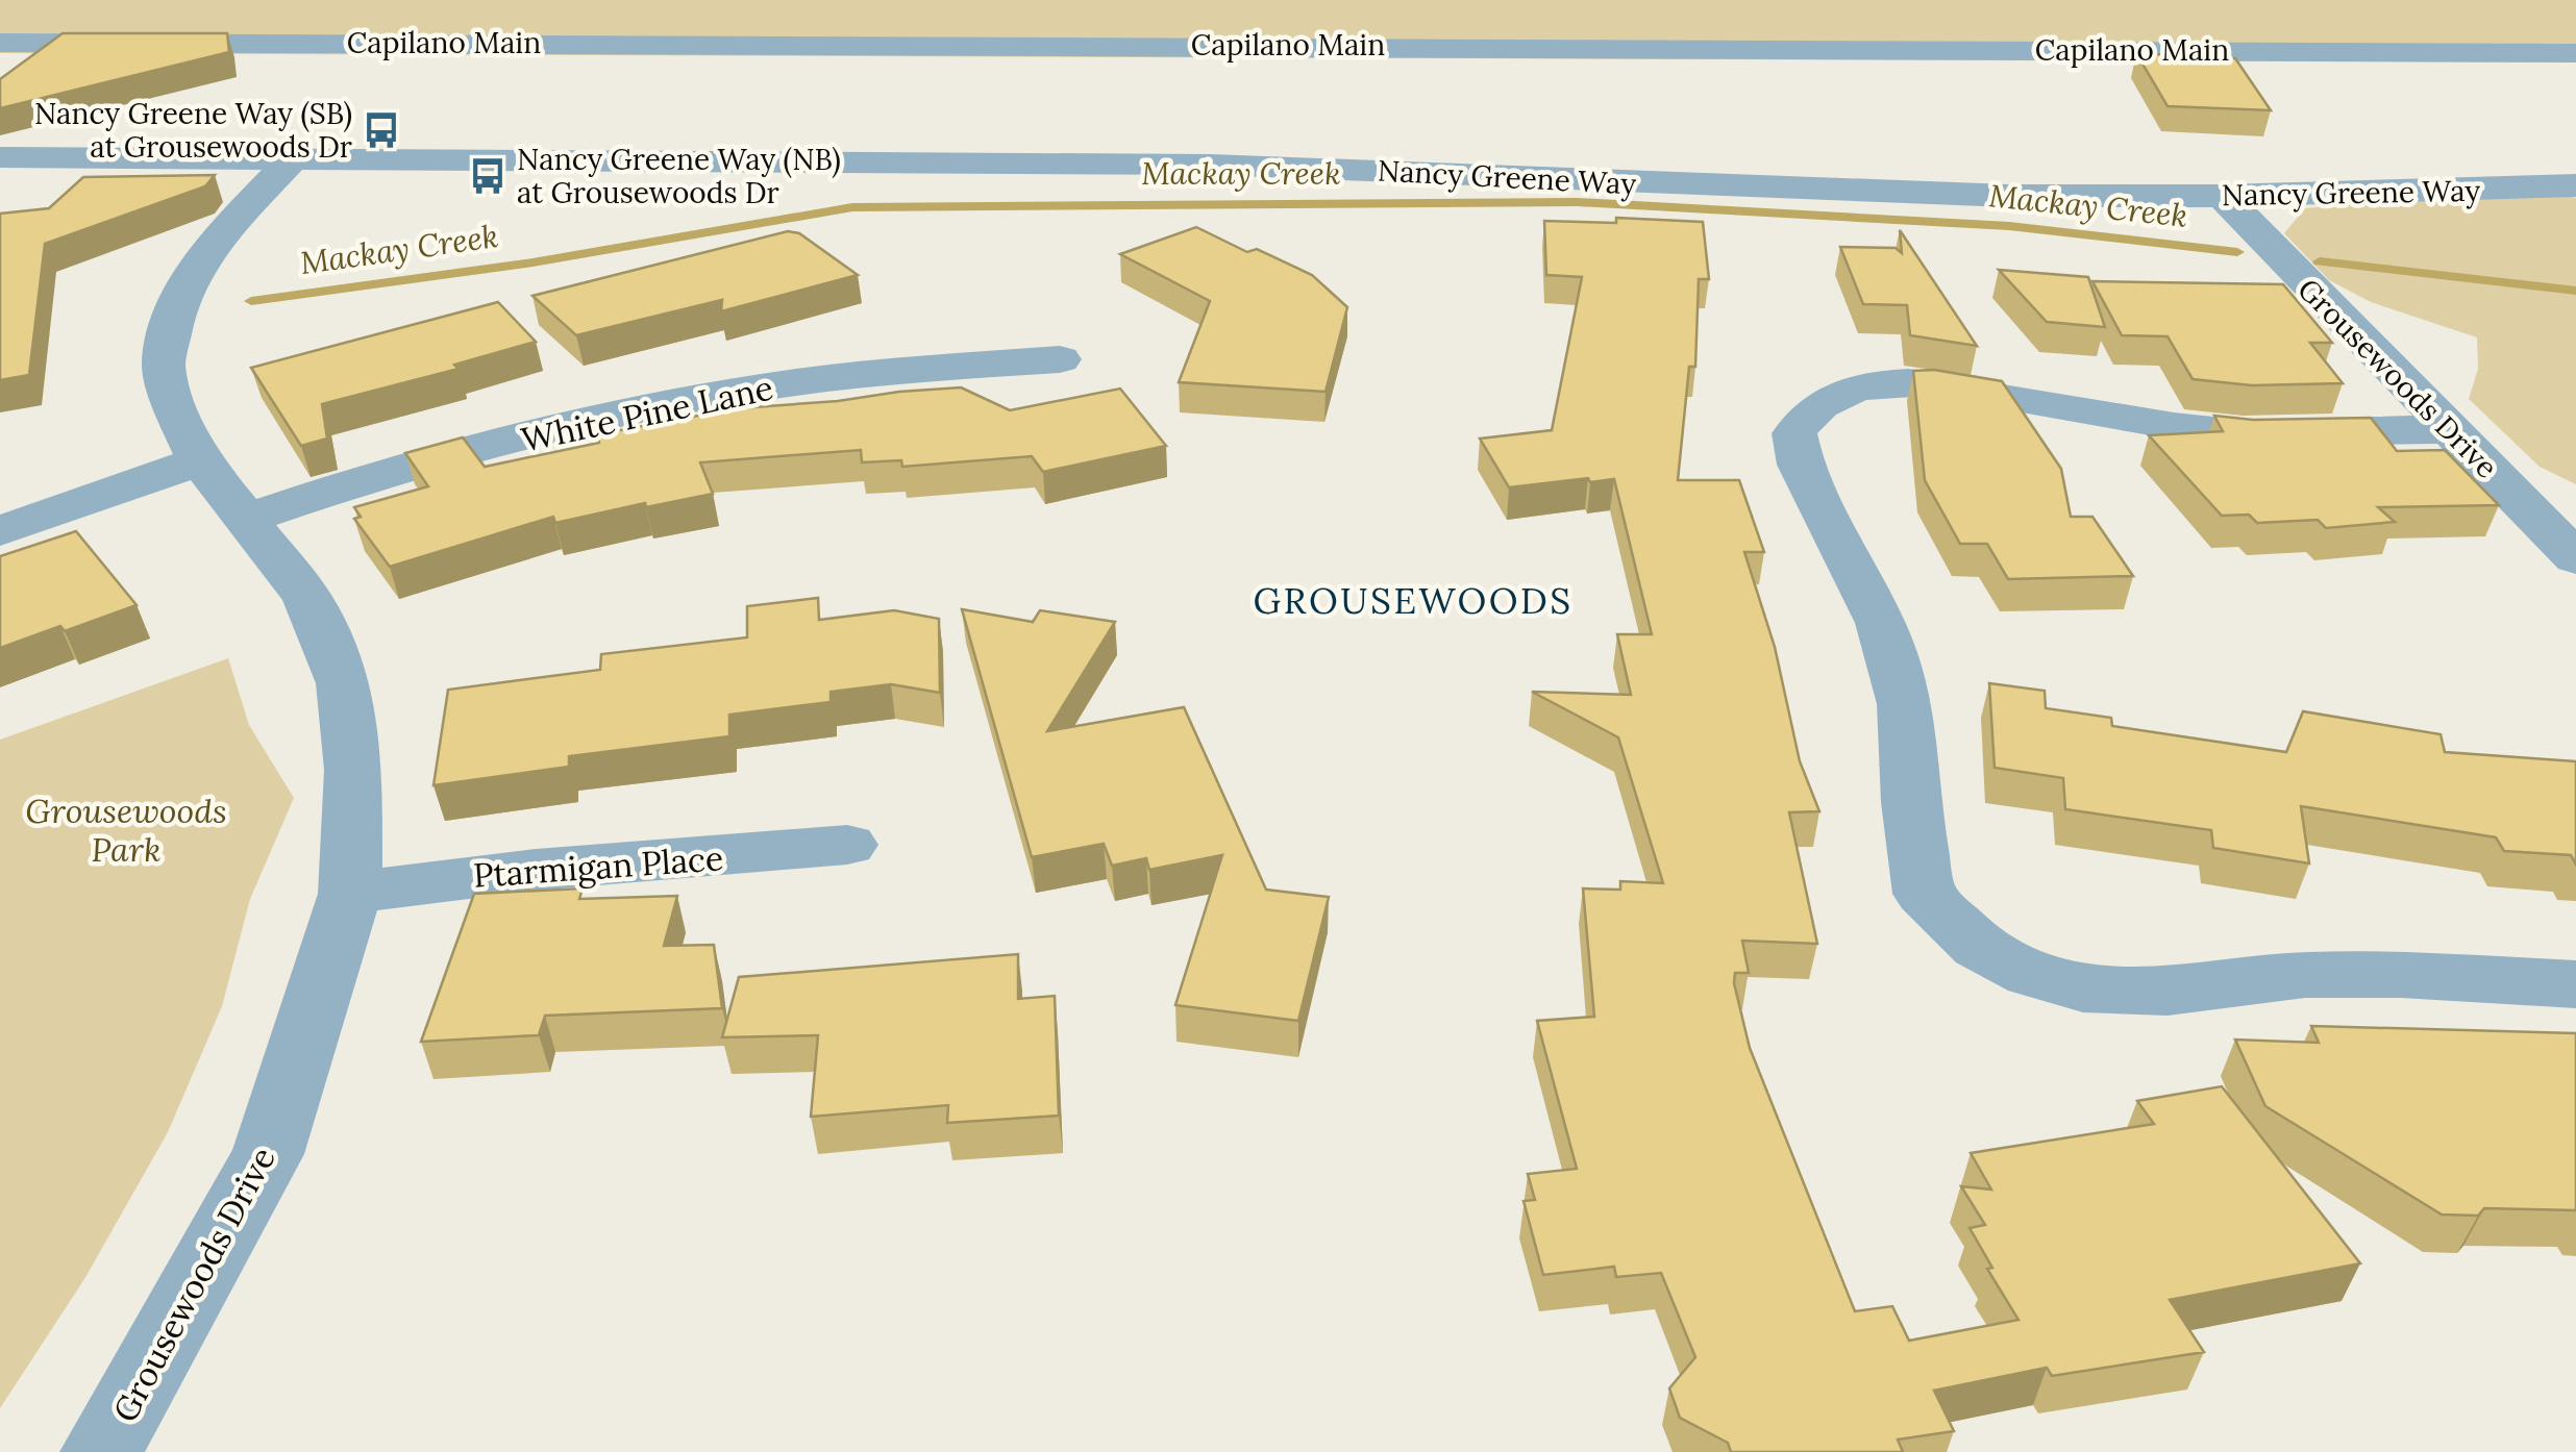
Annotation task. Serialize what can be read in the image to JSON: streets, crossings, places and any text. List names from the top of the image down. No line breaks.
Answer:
{"streets":{"street":["Capilano Main","Nancy Greene Way","Grousewoods Drive","White Pine Lane","Ptarmigan Place"]},"crossings":[["Nancy Greene Way","Grousewoods Drive"],["Grousewoods Drive","White Pine Lane"],["Grousewoods Drive","Ptarmigan Place"]],"districts":["GROUSEWOODS"],"water":["Mackay Creek"],"parks":["Grousewoods Park"],"places":{"bus stop":["Nancy Greene Way (SB) at Grousewoods Dr","Nancy Greene Way (NB) at Grousewoods Dr"]}}
